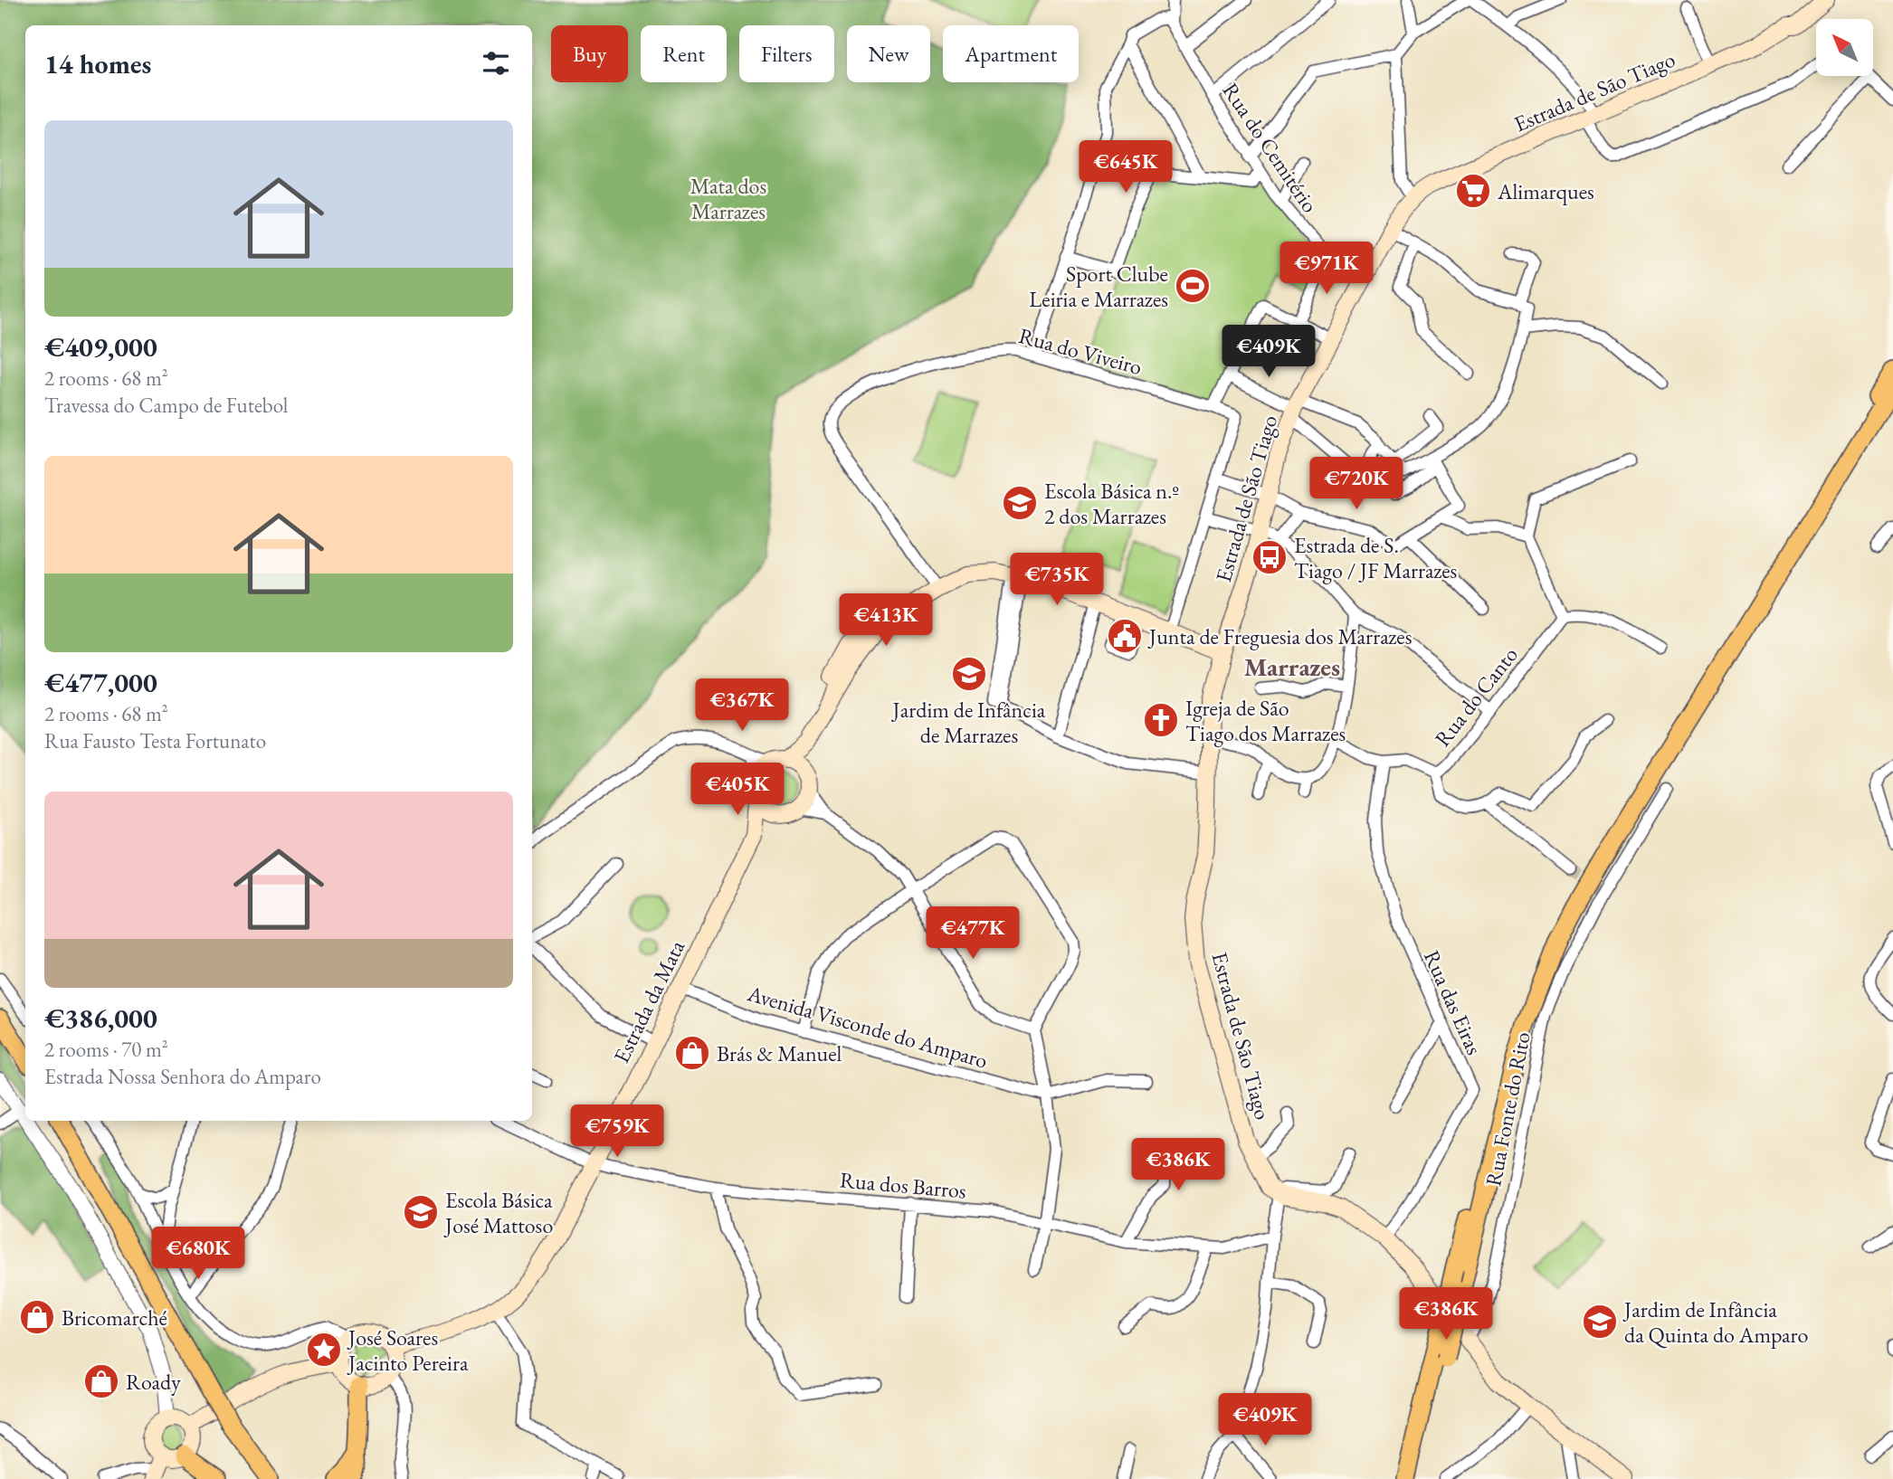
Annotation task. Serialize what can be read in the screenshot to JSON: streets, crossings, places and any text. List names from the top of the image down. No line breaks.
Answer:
{"streets":{"main road":["Estrada de São Tiago","Estrada da Mata"],"street":["Rua do Cemitério","Rua do Viveiro","Rua do Canto","Rua das Eiras","Avenida Visconde do Amparo","Rua Fonte do Rito","Rua dos Barros"]},"crossings":[["Estrada de São Tiago","Rua do Cemitério"],["Rua do Canto","Rua das Eiras"],["Estrada da Mata","Avenida Visconde do Amparo"],["Estrada da Mata","Rua dos Barros"]],"districts":["Marrazes"],"parks":["Mata dos Marrazes"],"places":{"supermarket":["Alimarques"],"sports":["Sport Clube Leiria e Marrazes"],"school or university":["Escola Básica n.º 2 dos Marrazes","Jardim de Infância de Marrazes","Escola Básica José Mattoso","Jardim de Infância da Quinta do Amparo"],"bus stop":["Estrada de S. Tiago / JF Marrazes"],"public building":["Junta de Freguesia dos Marrazes"],"church":["Igreja de São Tiago dos Marrazes"],"shop":["Brás & Manuel","Bricomarché","Roady"],"place":["José Soares Jacinto Pereira"]},"north":"top left","page":{"chip":["Buy","Rent","Filters","New","Apartment"],"heading":"14 homes","list":[{"name":"€409,000","note":"2 rooms · 68 m² · Travessa do Campo de Futebol"},{"name":"€477,000","note":"2 rooms · 68 m² · Rua Fausto Testa Fortunato"},{"name":"€386,000","note":"2 rooms · 70 m² · Estrada Nossa Senhora do Amparo"}],"price":["€645K","€971K","€409K","€720K","€735K","€413K","€367K","€405K","€477K","€759K","€386K","€680K","€386K","€409K"]}}
